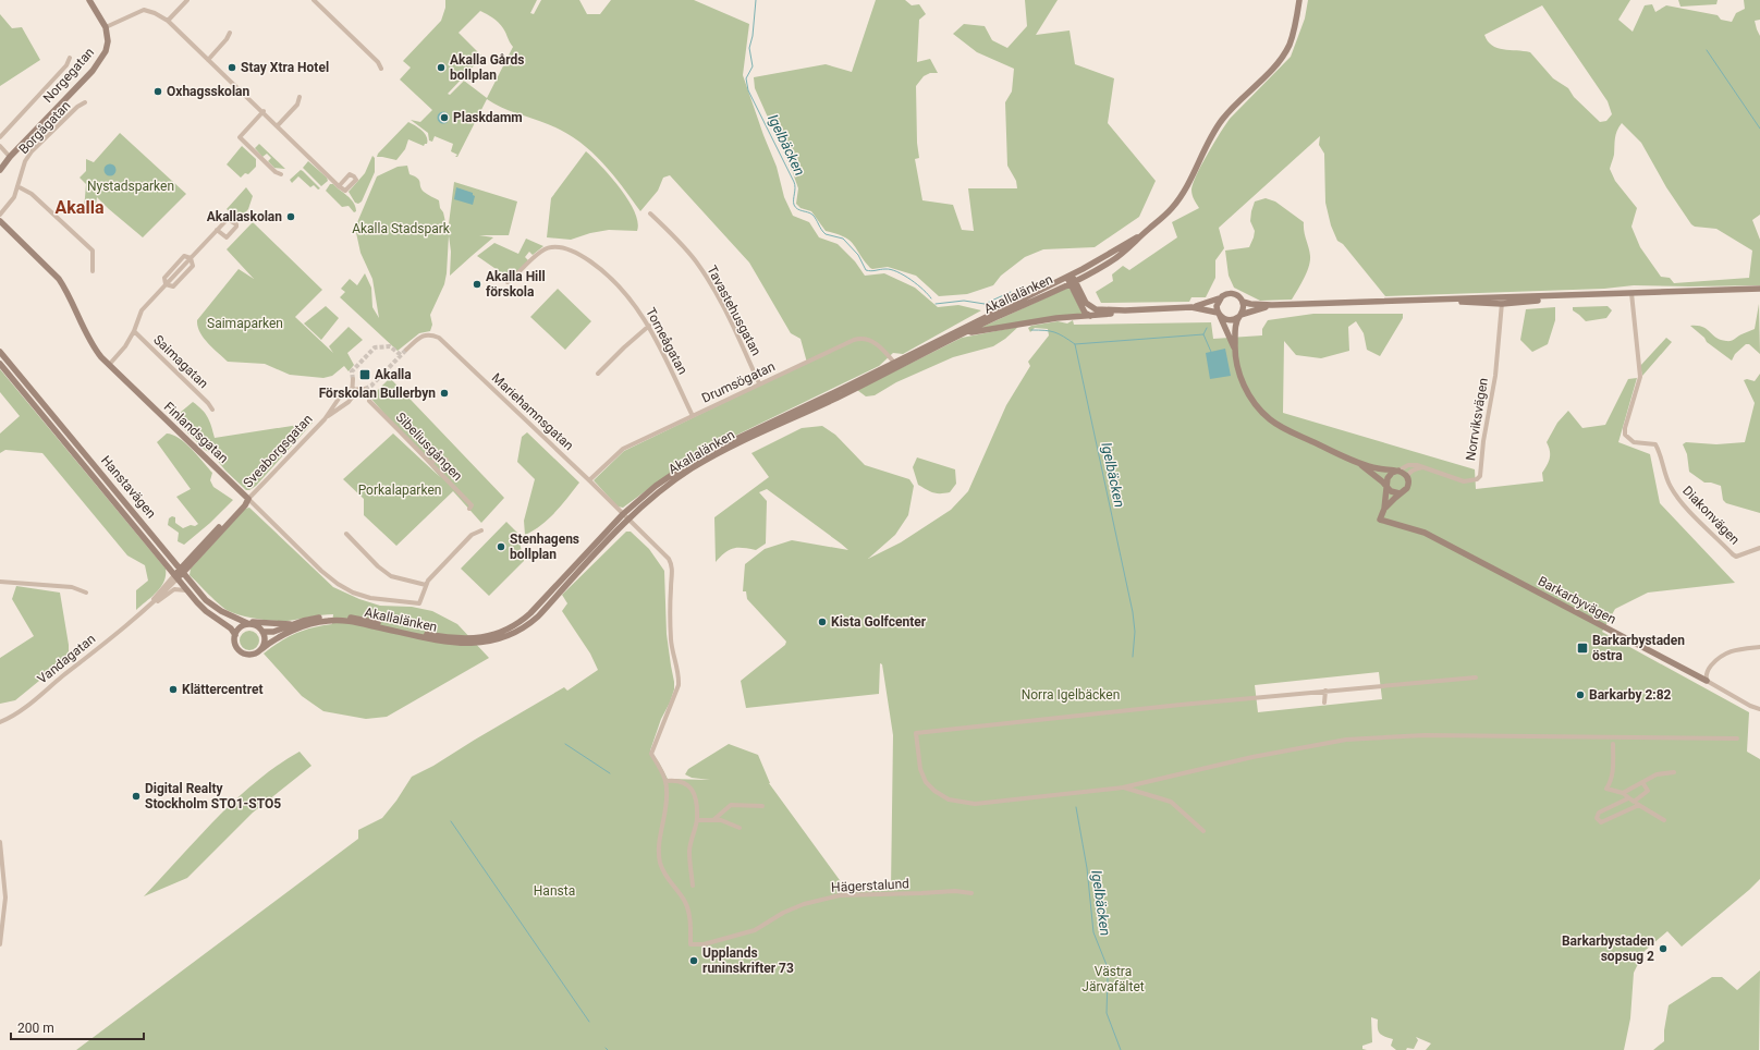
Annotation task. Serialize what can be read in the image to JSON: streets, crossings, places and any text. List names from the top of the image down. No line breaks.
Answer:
{"streets":{"main road":["Norgegatan","Akallalänken","Norrviksvägen","Finlandsgatan","Sveaborgsgatan","Hanstavägen","Barkarbyvägen"],"street":["Borgågatan","Tavastehusgatan","Torneågatan","Saimagatan","Drumsögatan","Mariehamnsgatan","Sibeliusgången","Diakonvägen","Vandagatan","Hägerstalund"]},"crossings":[["Akallalänken","Drumsögatan"],["Akallalänken","Mariehamnsgatan"],["Akallalänken","Hanstavägen"],["Akallalänken","Hägerstalund"],["Tavastehusgatan","Drumsögatan"],["Torneågatan","Drumsögatan"],["Drumsögatan","Mariehamnsgatan"],["Mariehamnsgatan","Hägerstalund"],["Finlandsgatan","Sveaborgsgatan"],["Sveaborgsgatan","Hanstavägen"],["Sveaborgsgatan","Vandagatan"],["Hanstavägen","Vandagatan"]],"districts":["Akalla"],"water":["Igelbäcken"],"parks":["Nystadsparken","Akalla Stadspark","Saimaparken","Porkalaparken","Norra Igelbäcken","Hansta","Västra Järvafältet"],"places":{"other":["Stay Xtra Hotel","Akalla Gårds bollplan","Oxhagsskolan","Plaskdamm","Akallaskolan","Akalla Hill förskola","Förskolan Bullerbyn","Stenhagens bollplan","Kista Golfcenter","Klättercentret","Barkarby 2:82","Digital Realty Stockholm STO1-STO5","Barkarbystaden sopsug 2","Upplands runinskrifter 73"],"transit":["Akalla","Barkarbystaden östra"]},"scale_bar":"200 m"}
